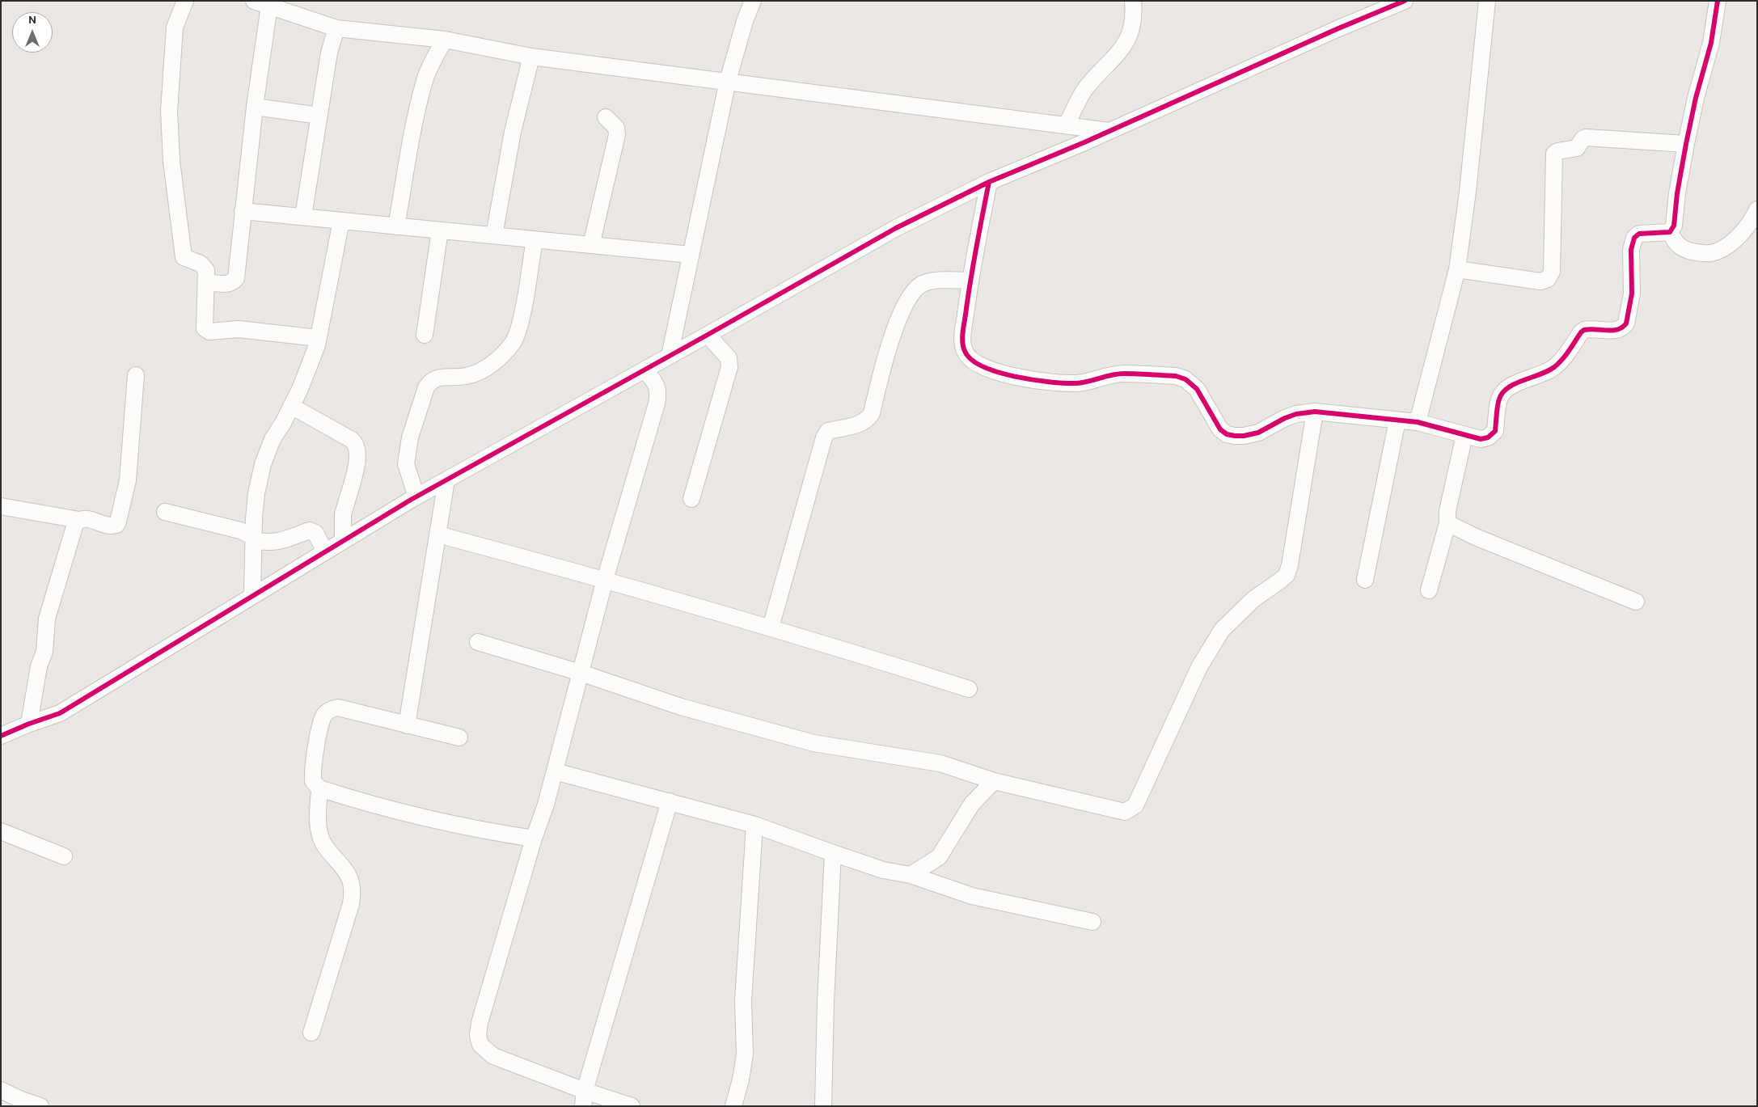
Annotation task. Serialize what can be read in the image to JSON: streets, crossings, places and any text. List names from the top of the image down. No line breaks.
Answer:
{"north":"top"}
